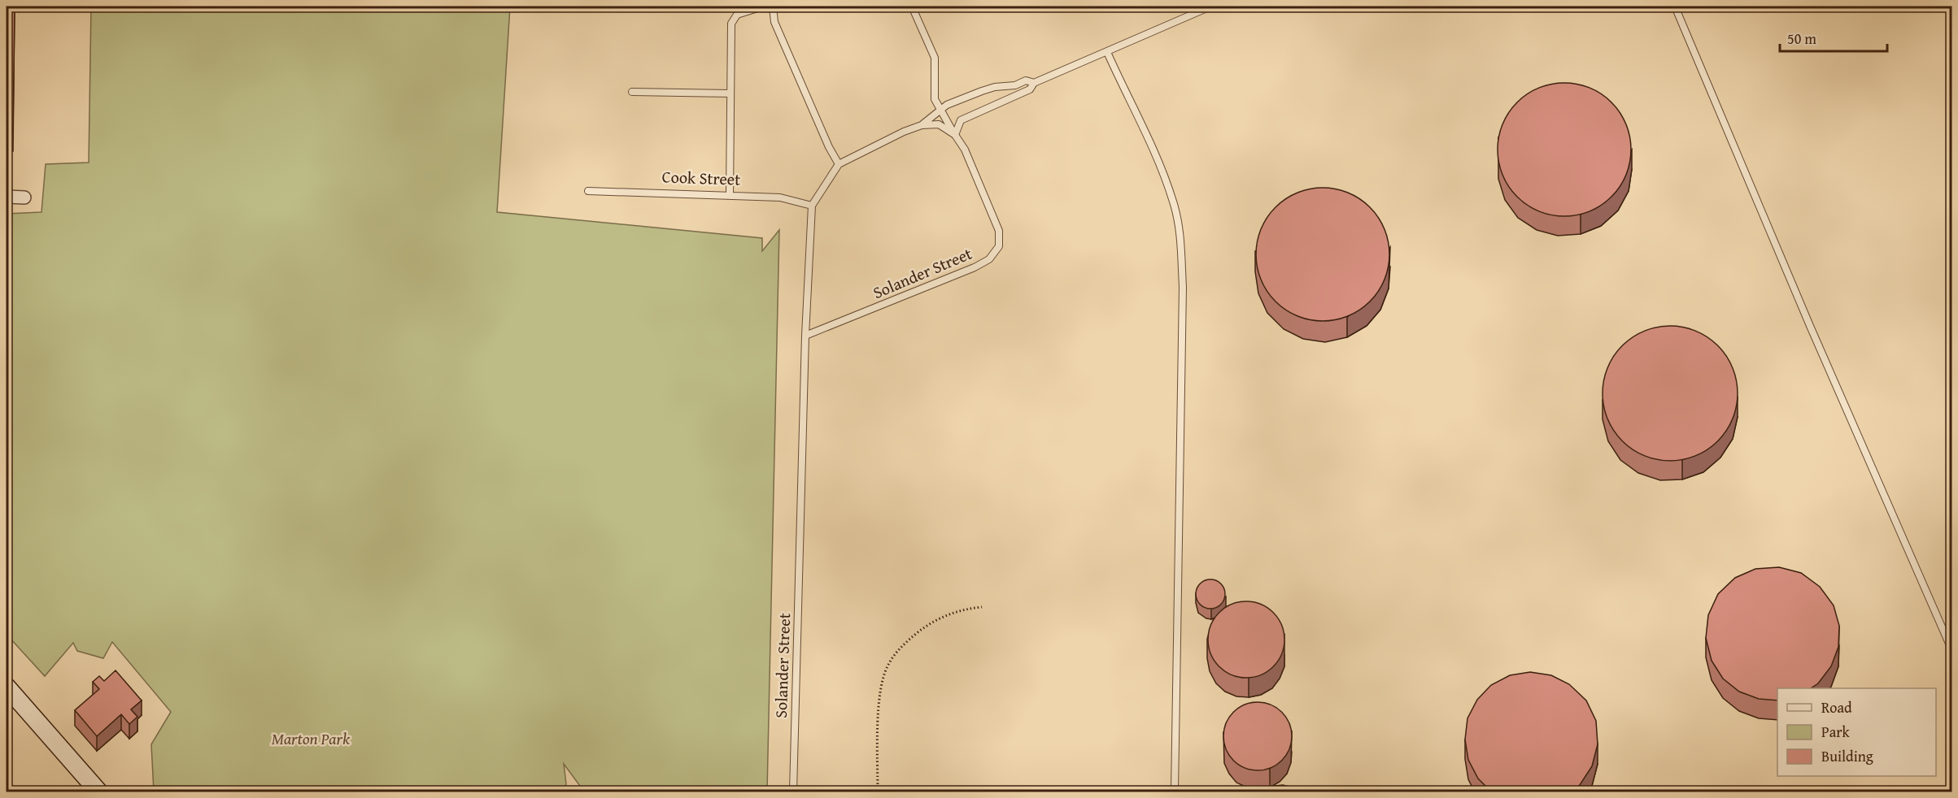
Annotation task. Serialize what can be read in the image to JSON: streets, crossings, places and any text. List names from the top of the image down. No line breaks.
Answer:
{"streets":{"lane":["Cook Street","Solander Street"]},"crossings":[["Cook Street","Solander Street"]],"parks":["Marton Park"],"legend":["Road","Park","Building"],"scale_bar":"50 m"}
